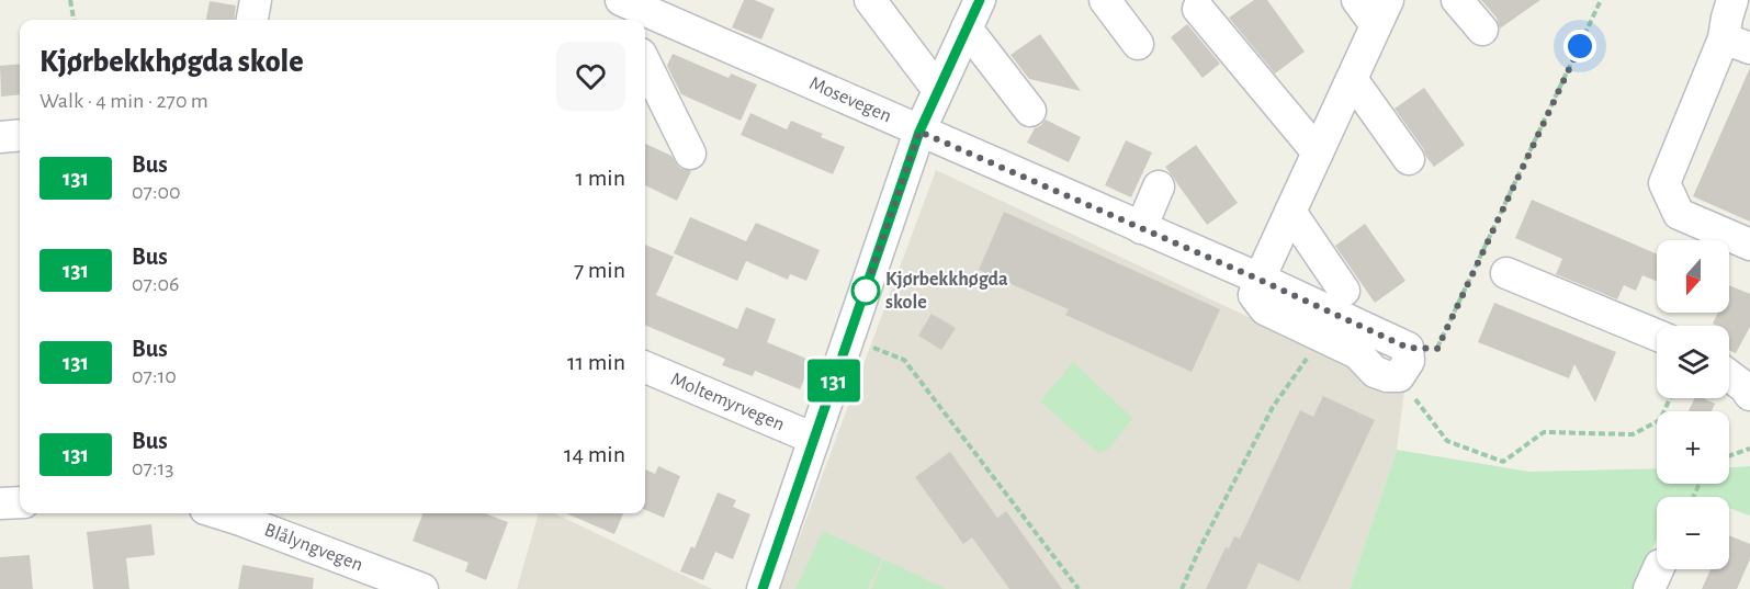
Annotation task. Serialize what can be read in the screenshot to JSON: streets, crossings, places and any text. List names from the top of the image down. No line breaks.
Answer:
{"streets":{"street":["Mosevegen","Moltemyrvegen","Blålyngvegen"]},"places":["Kjørbekkhøgda skole"],"lines":["bus line 131"],"north":"bottom","page":{"on_map":"131","heading":["Kjørbekkhøgda skole","Walk · 4 min · 270 m"],"list":[{"mark":"131","name":"Bus","note":"07:00","value":"1 min"},{"mark":"131","name":"Bus","note":"07:06","value":"7 min"},{"mark":"131","name":"Bus","note":"07:10","value":"11 min"},{"mark":"131","name":"Bus","note":"07:13","value":"14 min"}],"map_buttons":["+","−"]}}
